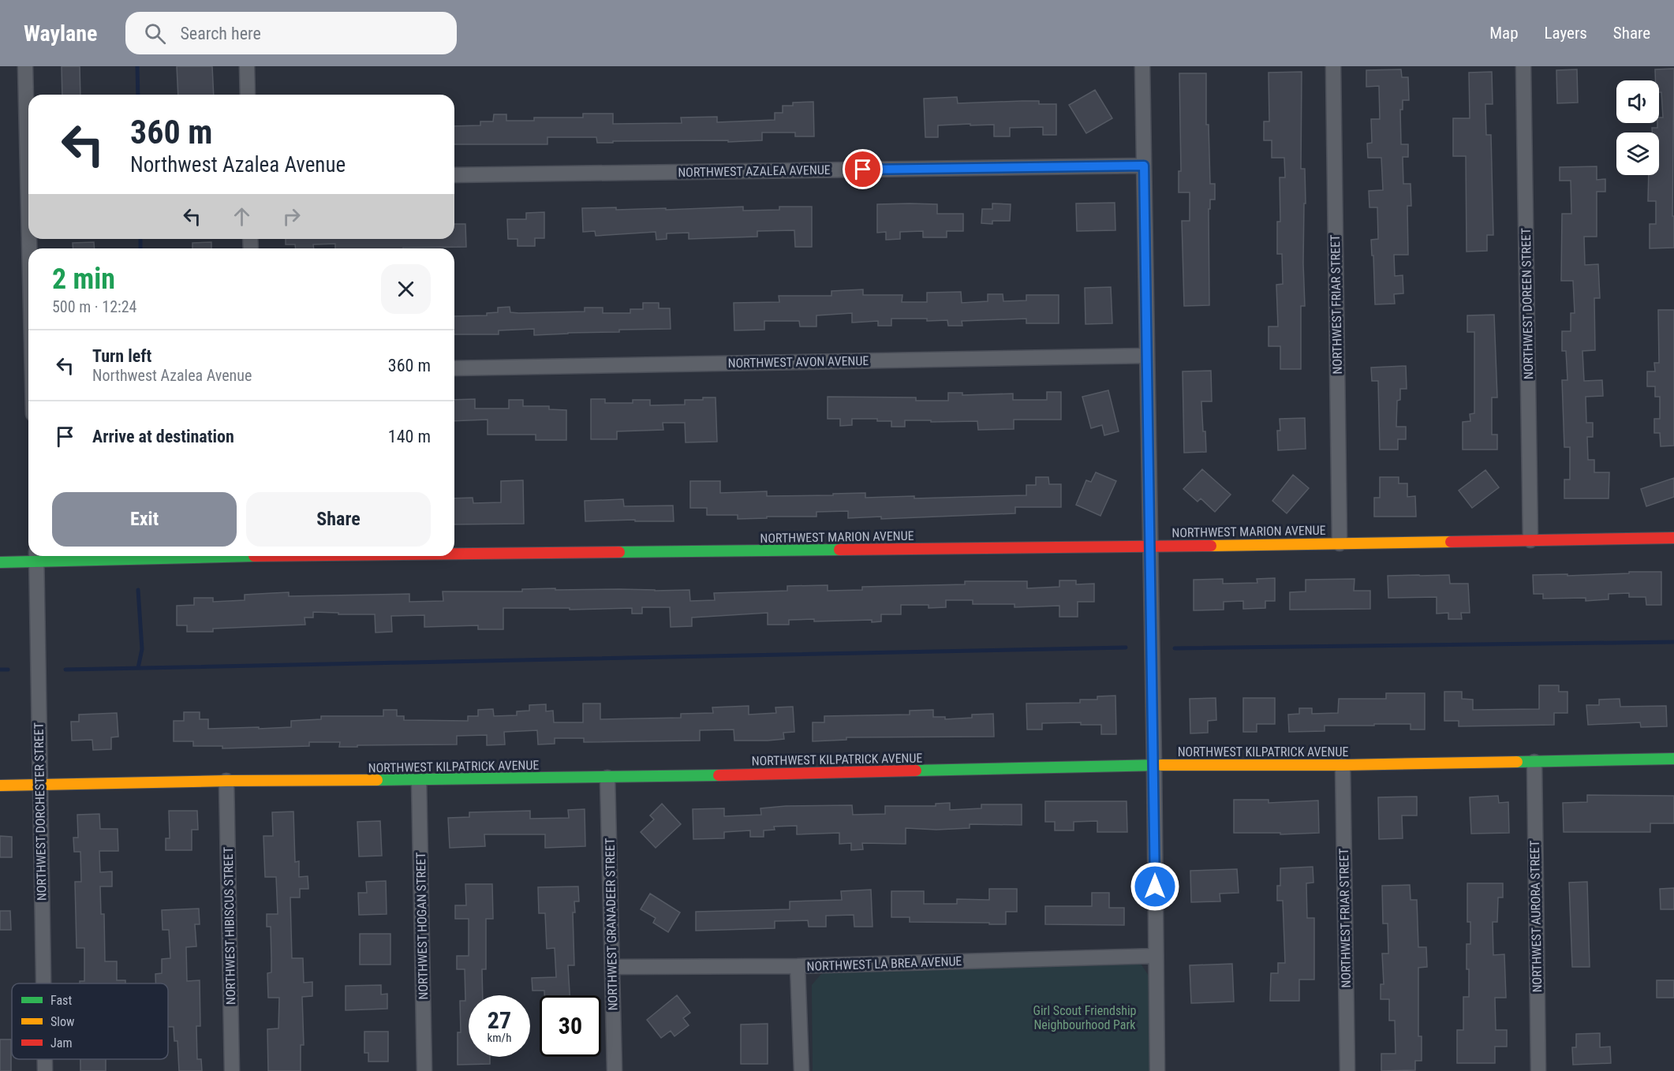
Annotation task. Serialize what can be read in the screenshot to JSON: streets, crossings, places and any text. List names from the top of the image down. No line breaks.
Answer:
{"streets":{"street":["NORTHWEST AZALEA AVENUE","NORTHWEST DOREEN STREET","NORTHWEST FRIAR STREET","NORTHWEST AVON AVENUE","NORTHWEST MARION AVENUE","NORTHWEST KILPATRICK AVENUE","NORTHWEST DORCHESTER STREET","NORTHWEST AURORA STREET","NORTHWEST GRANADEER STREET","NORTHWEST HIBISCUS STREET","NORTHWEST HOGAN STREET","NORTHWEST LA BREA AVENUE"]},"crossings":[["NORTHWEST DOREEN STREET","NORTHWEST MARION AVENUE"],["NORTHWEST FRIAR STREET","NORTHWEST MARION AVENUE"],["NORTHWEST FRIAR STREET","NORTHWEST KILPATRICK AVENUE"],["NORTHWEST MARION AVENUE","NORTHWEST DORCHESTER STREET"],["NORTHWEST KILPATRICK AVENUE","NORTHWEST DORCHESTER STREET"],["NORTHWEST KILPATRICK AVENUE","NORTHWEST AURORA STREET"],["NORTHWEST KILPATRICK AVENUE","NORTHWEST GRANADEER STREET"],["NORTHWEST KILPATRICK AVENUE","NORTHWEST HIBISCUS STREET"],["NORTHWEST KILPATRICK AVENUE","NORTHWEST HOGAN STREET"],["NORTHWEST GRANADEER STREET","NORTHWEST LA BREA AVENUE"]],"parks":["Girl Scout Friendship Neighbourhood Park"],"legend":["Fast","Slow","Jam"],"page":{"header":"Waylane","search":"Search here","nav":["Map","Layers","Share"],"turn":["360 m","Northwest Azalea Avenue"],"heading":["2 min","500 m · 12:24"],"list":[{"name":"Turn left","note":"Northwest Azalea Avenue","value":"360 m"},{"name":"Arrive at destination","value":"140 m"}],"buttons":["Exit","Share"],"speed":"27 km/h","limit":"30"}}
